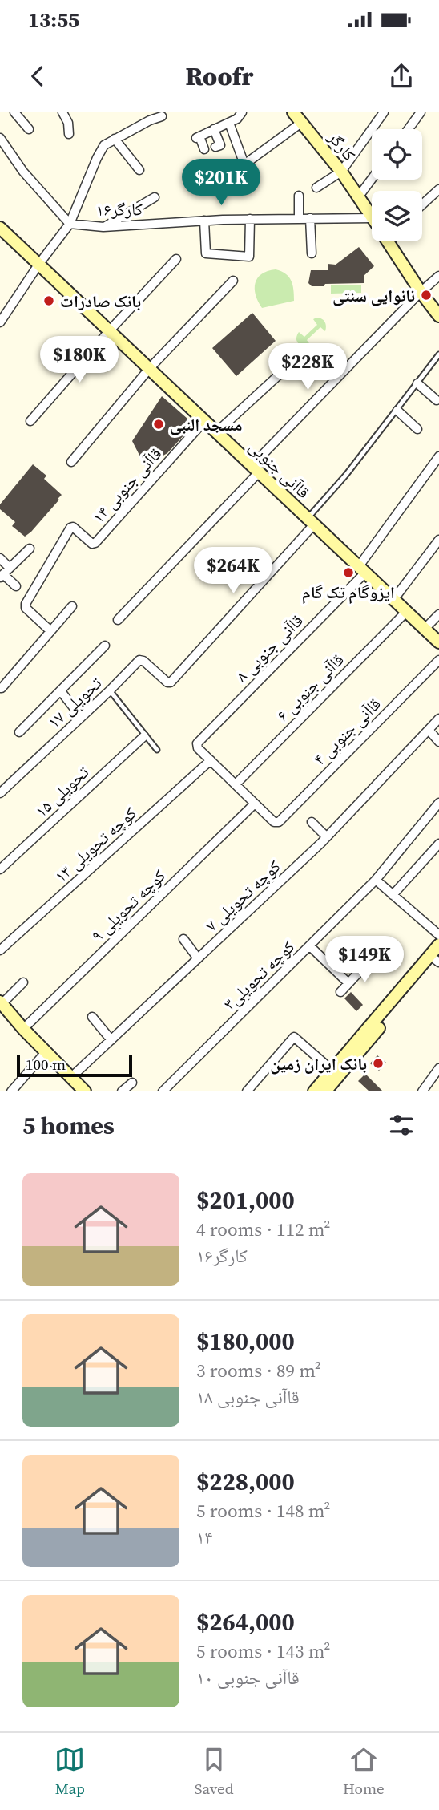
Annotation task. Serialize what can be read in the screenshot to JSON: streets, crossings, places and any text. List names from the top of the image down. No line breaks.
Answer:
{"streets":{"main road":["کارگر","قاآنی جنوبی"],"street":["کارگر۱۶","قاآنی جنوبی ۱۴","قاآنی جنوبی ۸","قاآنی جنوبی ۶","تحویلی ۱۷","قاآنی جنوبی ۴","تحویلی ۱۵","کوچه تحویلی ۱۳","کوچه تحویلی ۷","کوچه تحویلی ۹","کوچه تحویلی۳"]},"crossings":[["قاآنی جنوبی","قاآنی جنوبی ۱۴"],["قاآنی جنوبی","قاآنی جنوبی ۸"],["قاآنی جنوبی","قاآنی جنوبی ۶"],["قاآنی جنوبی","تحویلی ۱۷"],["قاآنی جنوبی ۸","کوچه تحویلی ۱۳"],["قاآنی جنوبی ۴","کوچه تحویلی ۹"]],"places":["نانوایی سنتی","بانک صادرات","مسجد النبی","ایزوگام تک گام","بانک ایران زمین"],"scale_bar":"100 m","page":{"status":"13:55","header":"Roofr","price":["$201K","$180K","$228K","$264K","$149K"],"scale":"100 m","heading":"5 homes","list":[{"name":"$201,000","note":"4 rooms · 112 m² · کارگر۱۶"},{"name":"$180,000","note":"3 rooms · 89 m² · قاآنی جنوبی ۱۸"},{"name":"$228,000","note":"5 rooms · 148 m² · ۱۴"},{"name":"$264,000","note":"5 rooms · 143 m² · قاآنی جنوبی ۱۰"}],"tabs":["Map","Saved","Home"]}}
